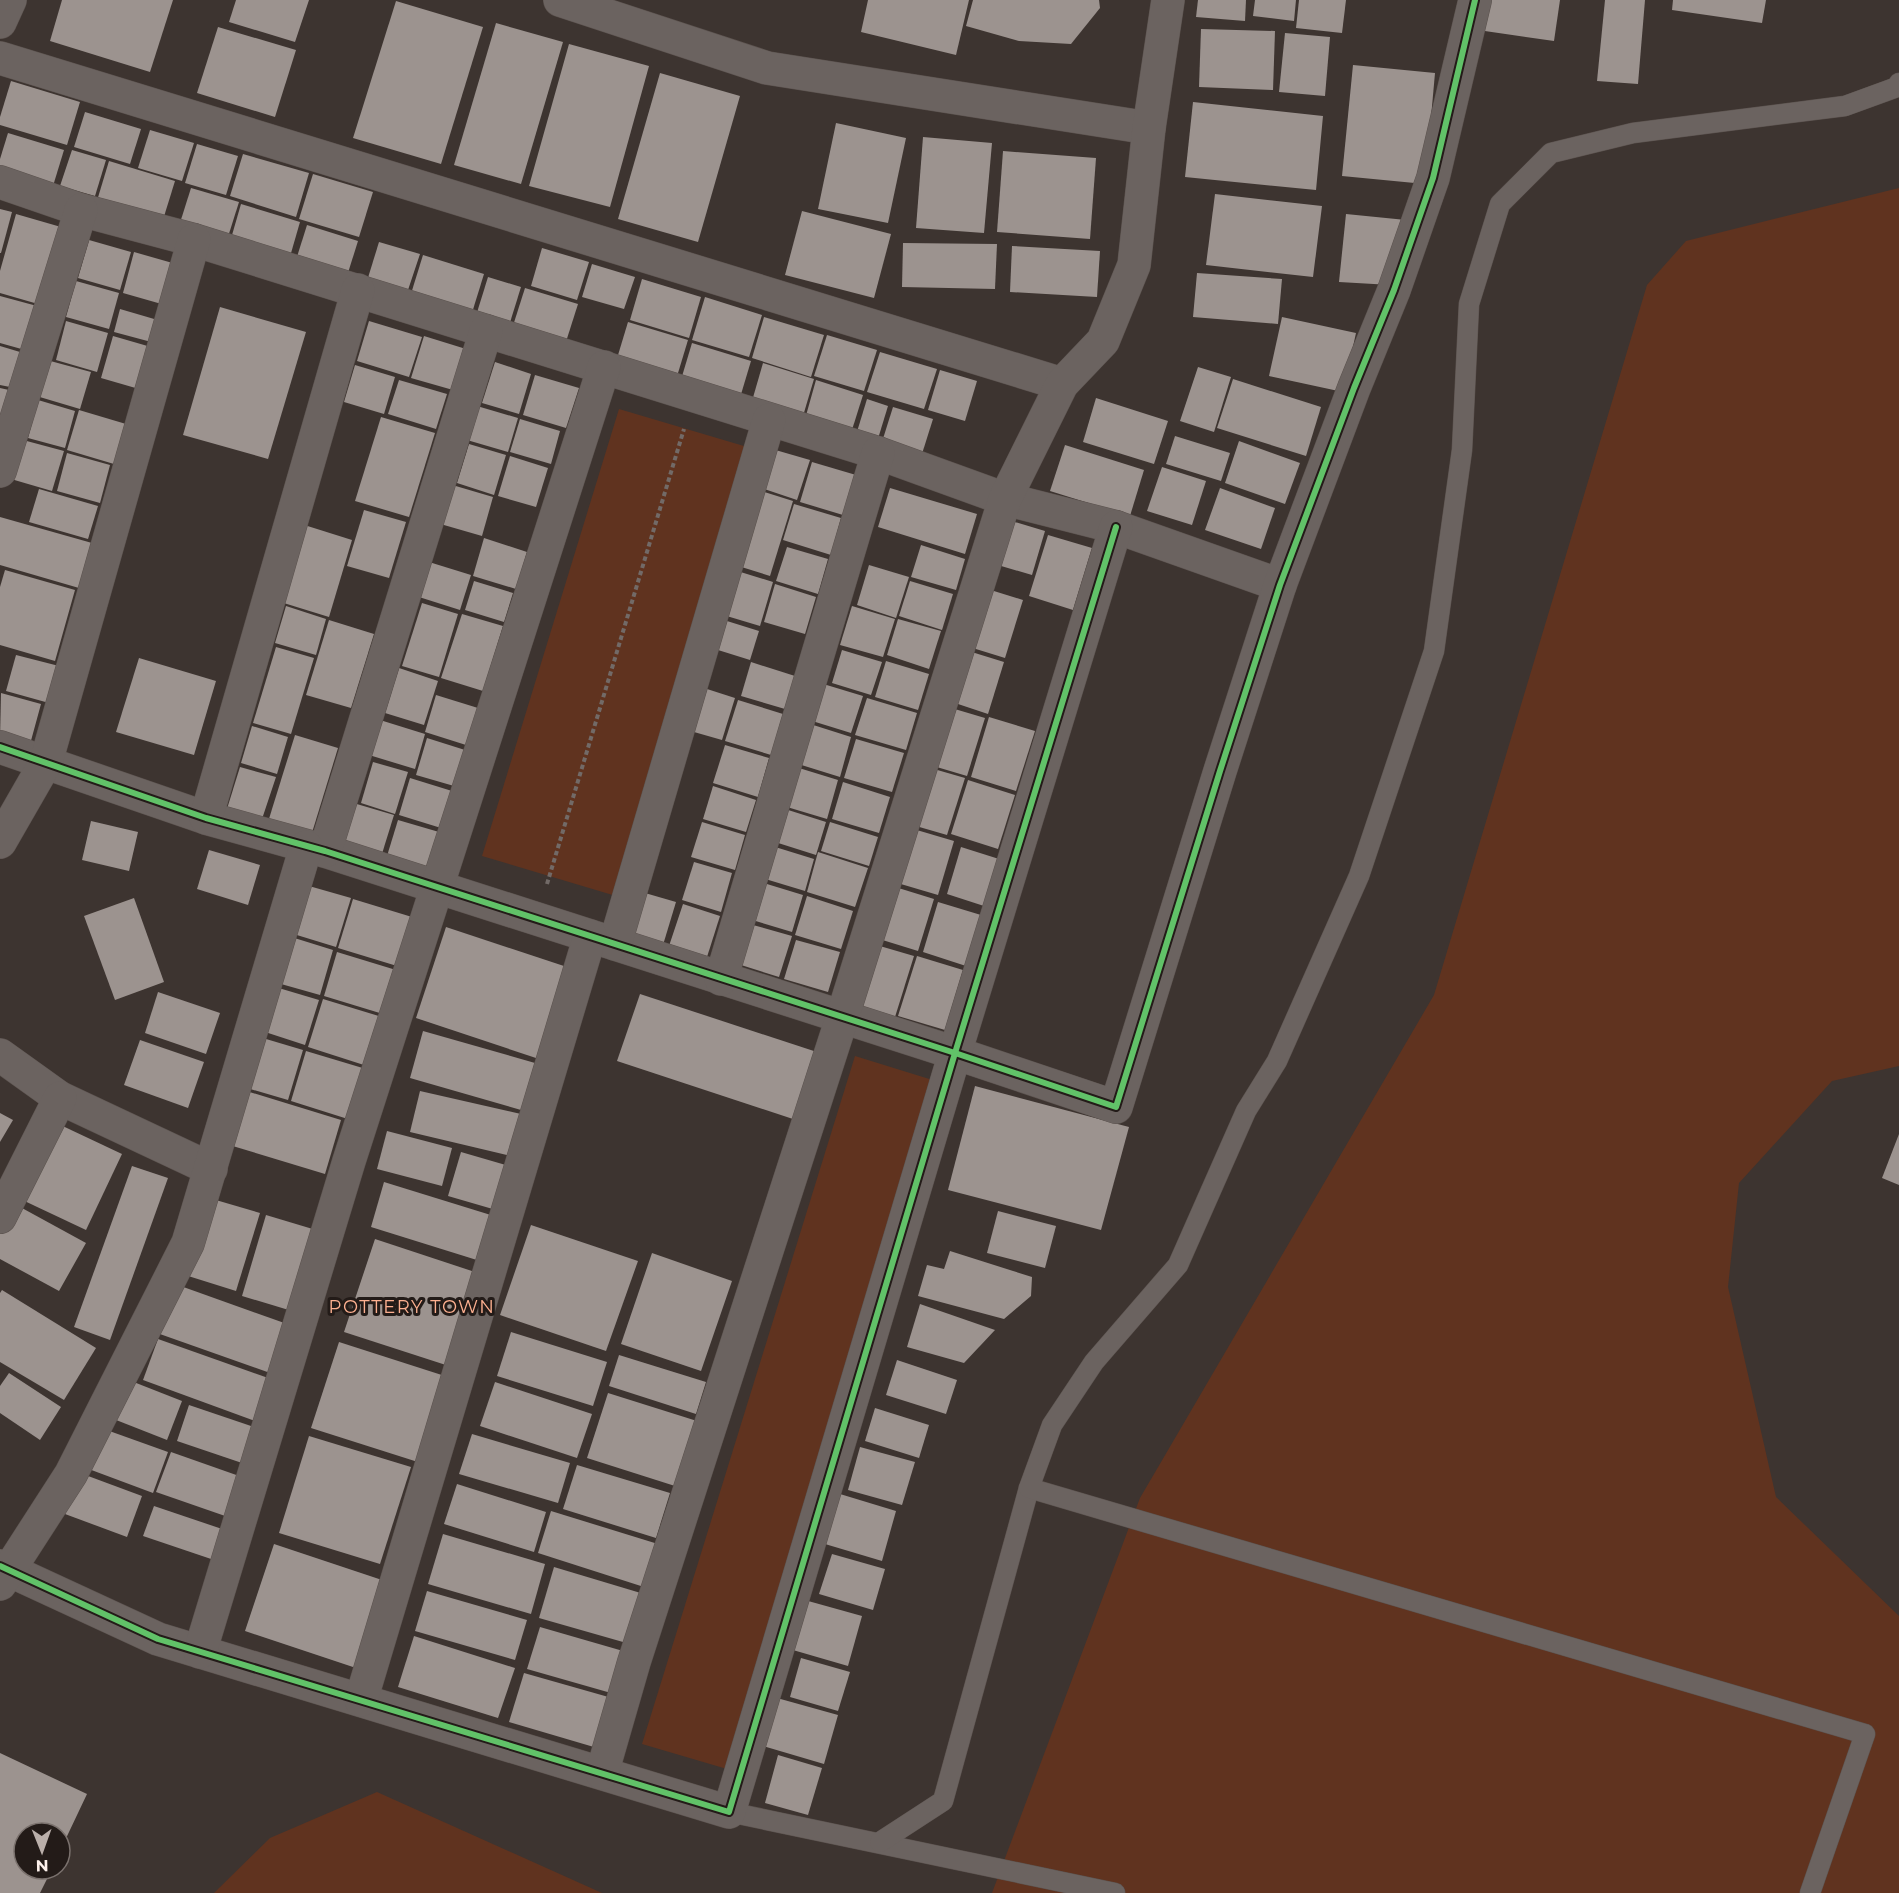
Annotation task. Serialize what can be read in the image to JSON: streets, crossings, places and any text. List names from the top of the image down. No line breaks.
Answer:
{"districts":["POTTERY TOWN"],"north":"bottom"}
